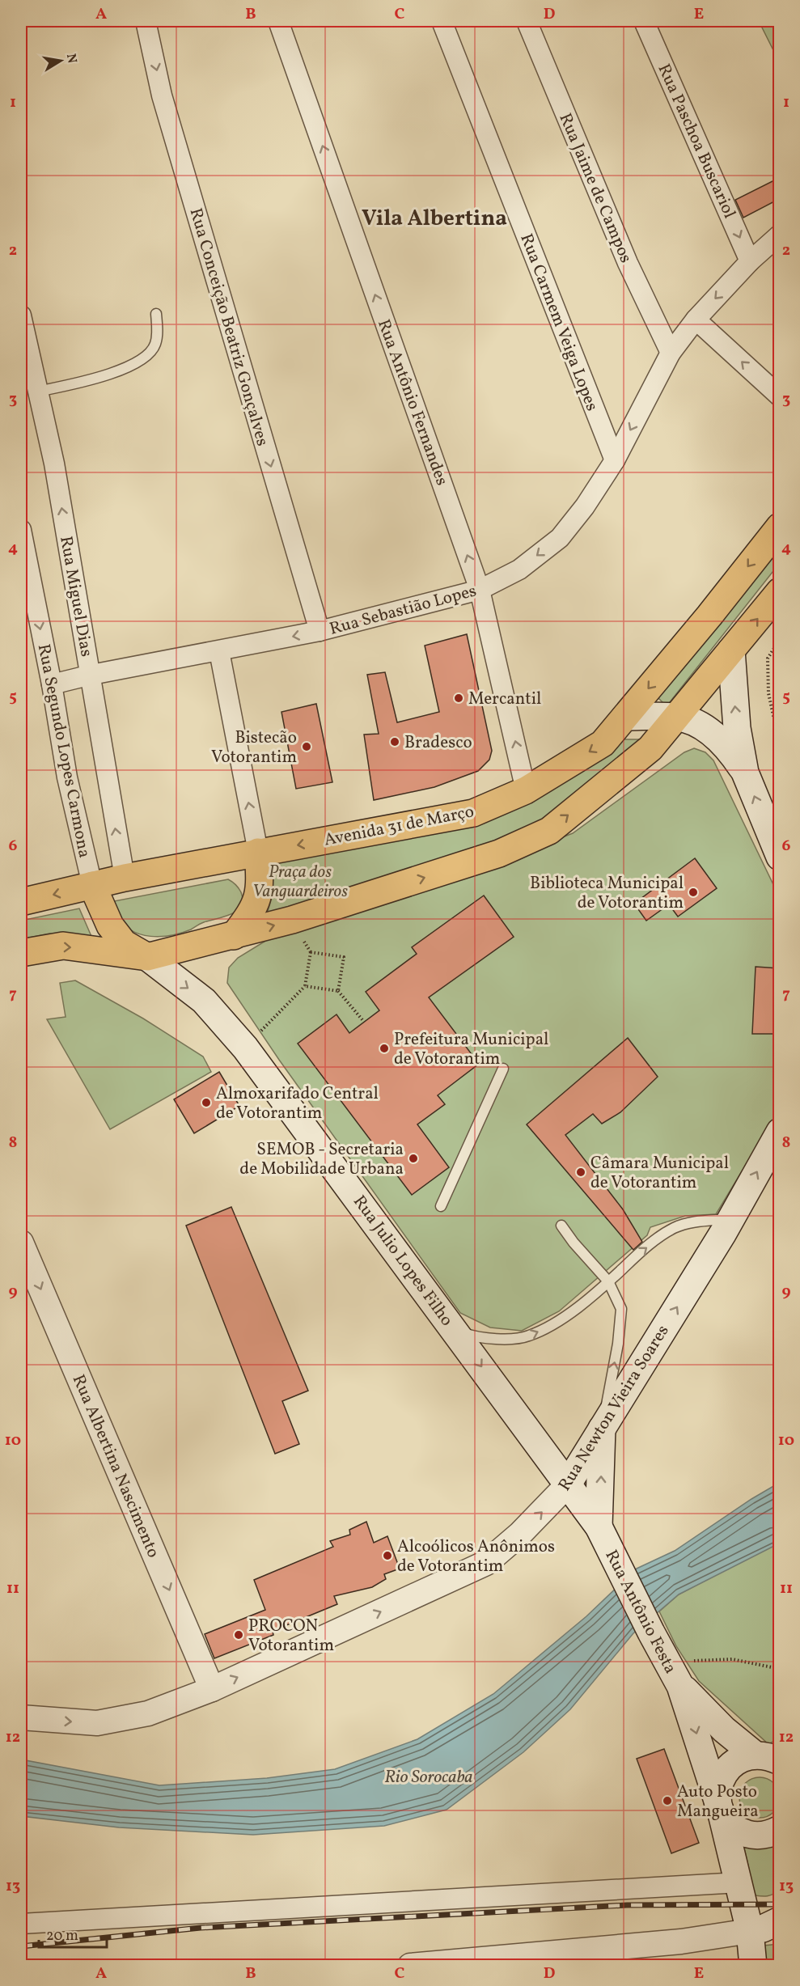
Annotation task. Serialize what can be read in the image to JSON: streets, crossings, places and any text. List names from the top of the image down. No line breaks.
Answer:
{"streets":{"highway":["Avenida 31 de Março"],"main road":["Rua Julio Lopes Filho","Rua Newton Vieira Soares","Rua Antônio Festa"],"street":["Rua Paschoa Buscariol","Rua Jaime de Campos","Rua Carmem Veiga Lopes","Rua Conceição Beatriz Gonçalves","Rua Antônio Fernandes","Rua Miguel Dias","Rua Sebastião Lopes","Rua Segundo Lopes Carmona","Rua Albertina Nascimento"]},"crossings":[["Rua Paschoa Buscariol","Rua Sebastião Lopes"],["Rua Jaime de Campos","Rua Sebastião Lopes"],["Rua Carmem Veiga Lopes","Rua Sebastião Lopes"],["Rua Conceição Beatriz Gonçalves","Rua Sebastião Lopes"],["Rua Antônio Fernandes","Rua Sebastião Lopes"],["Rua Antônio Fernandes","Avenida 31 de Março"],["Rua Miguel Dias","Rua Sebastião Lopes"],["Rua Miguel Dias","Avenida 31 de Março"],["Rua Sebastião Lopes","Rua Segundo Lopes Carmona"],["Rua Segundo Lopes Carmona","Avenida 31 de Março"],["Rua Julio Lopes Filho","Rua Newton Vieira Soares"],["Rua Julio Lopes Filho","Rua Antônio Festa"],["Rua Newton Vieira Soares","Rua Albertina Nascimento"]],"one_way":["Rua Paschoa Buscariol","Rua Conceição Beatriz Gonçalves","Rua Antônio Fernandes","Rua Sebastião Lopes","Rua Segundo Lopes Carmona","Rua Julio Lopes Filho","Rua Newton Vieira Soares","Rua Albertina Nascimento"],"districts":["Vila Albertina"],"water":["Rio Sorocaba"],"parks":["Praça dos Vanguardeiros"],"places":["Mercantil","Bradesco","Bistecão Votorantim","Biblioteca Municipal de Votorantim","Prefeitura Municipal de Votorantim","Almoxarifado Central de Votorantim","SEMOB - Secretaria de Mobilidade Urbana","Câmara Municipal de Votorantim","Alcoólicos Anônimos de Votorantim","PROCON Votorantim","Auto Posto Mangueira"],"scale_bar":"20 m","north":"right","grid":{"columns":["A","B","C","D","E"],"rows":["1","2","3","4","5","6","7","8","9","10","11","12","13"]}}
